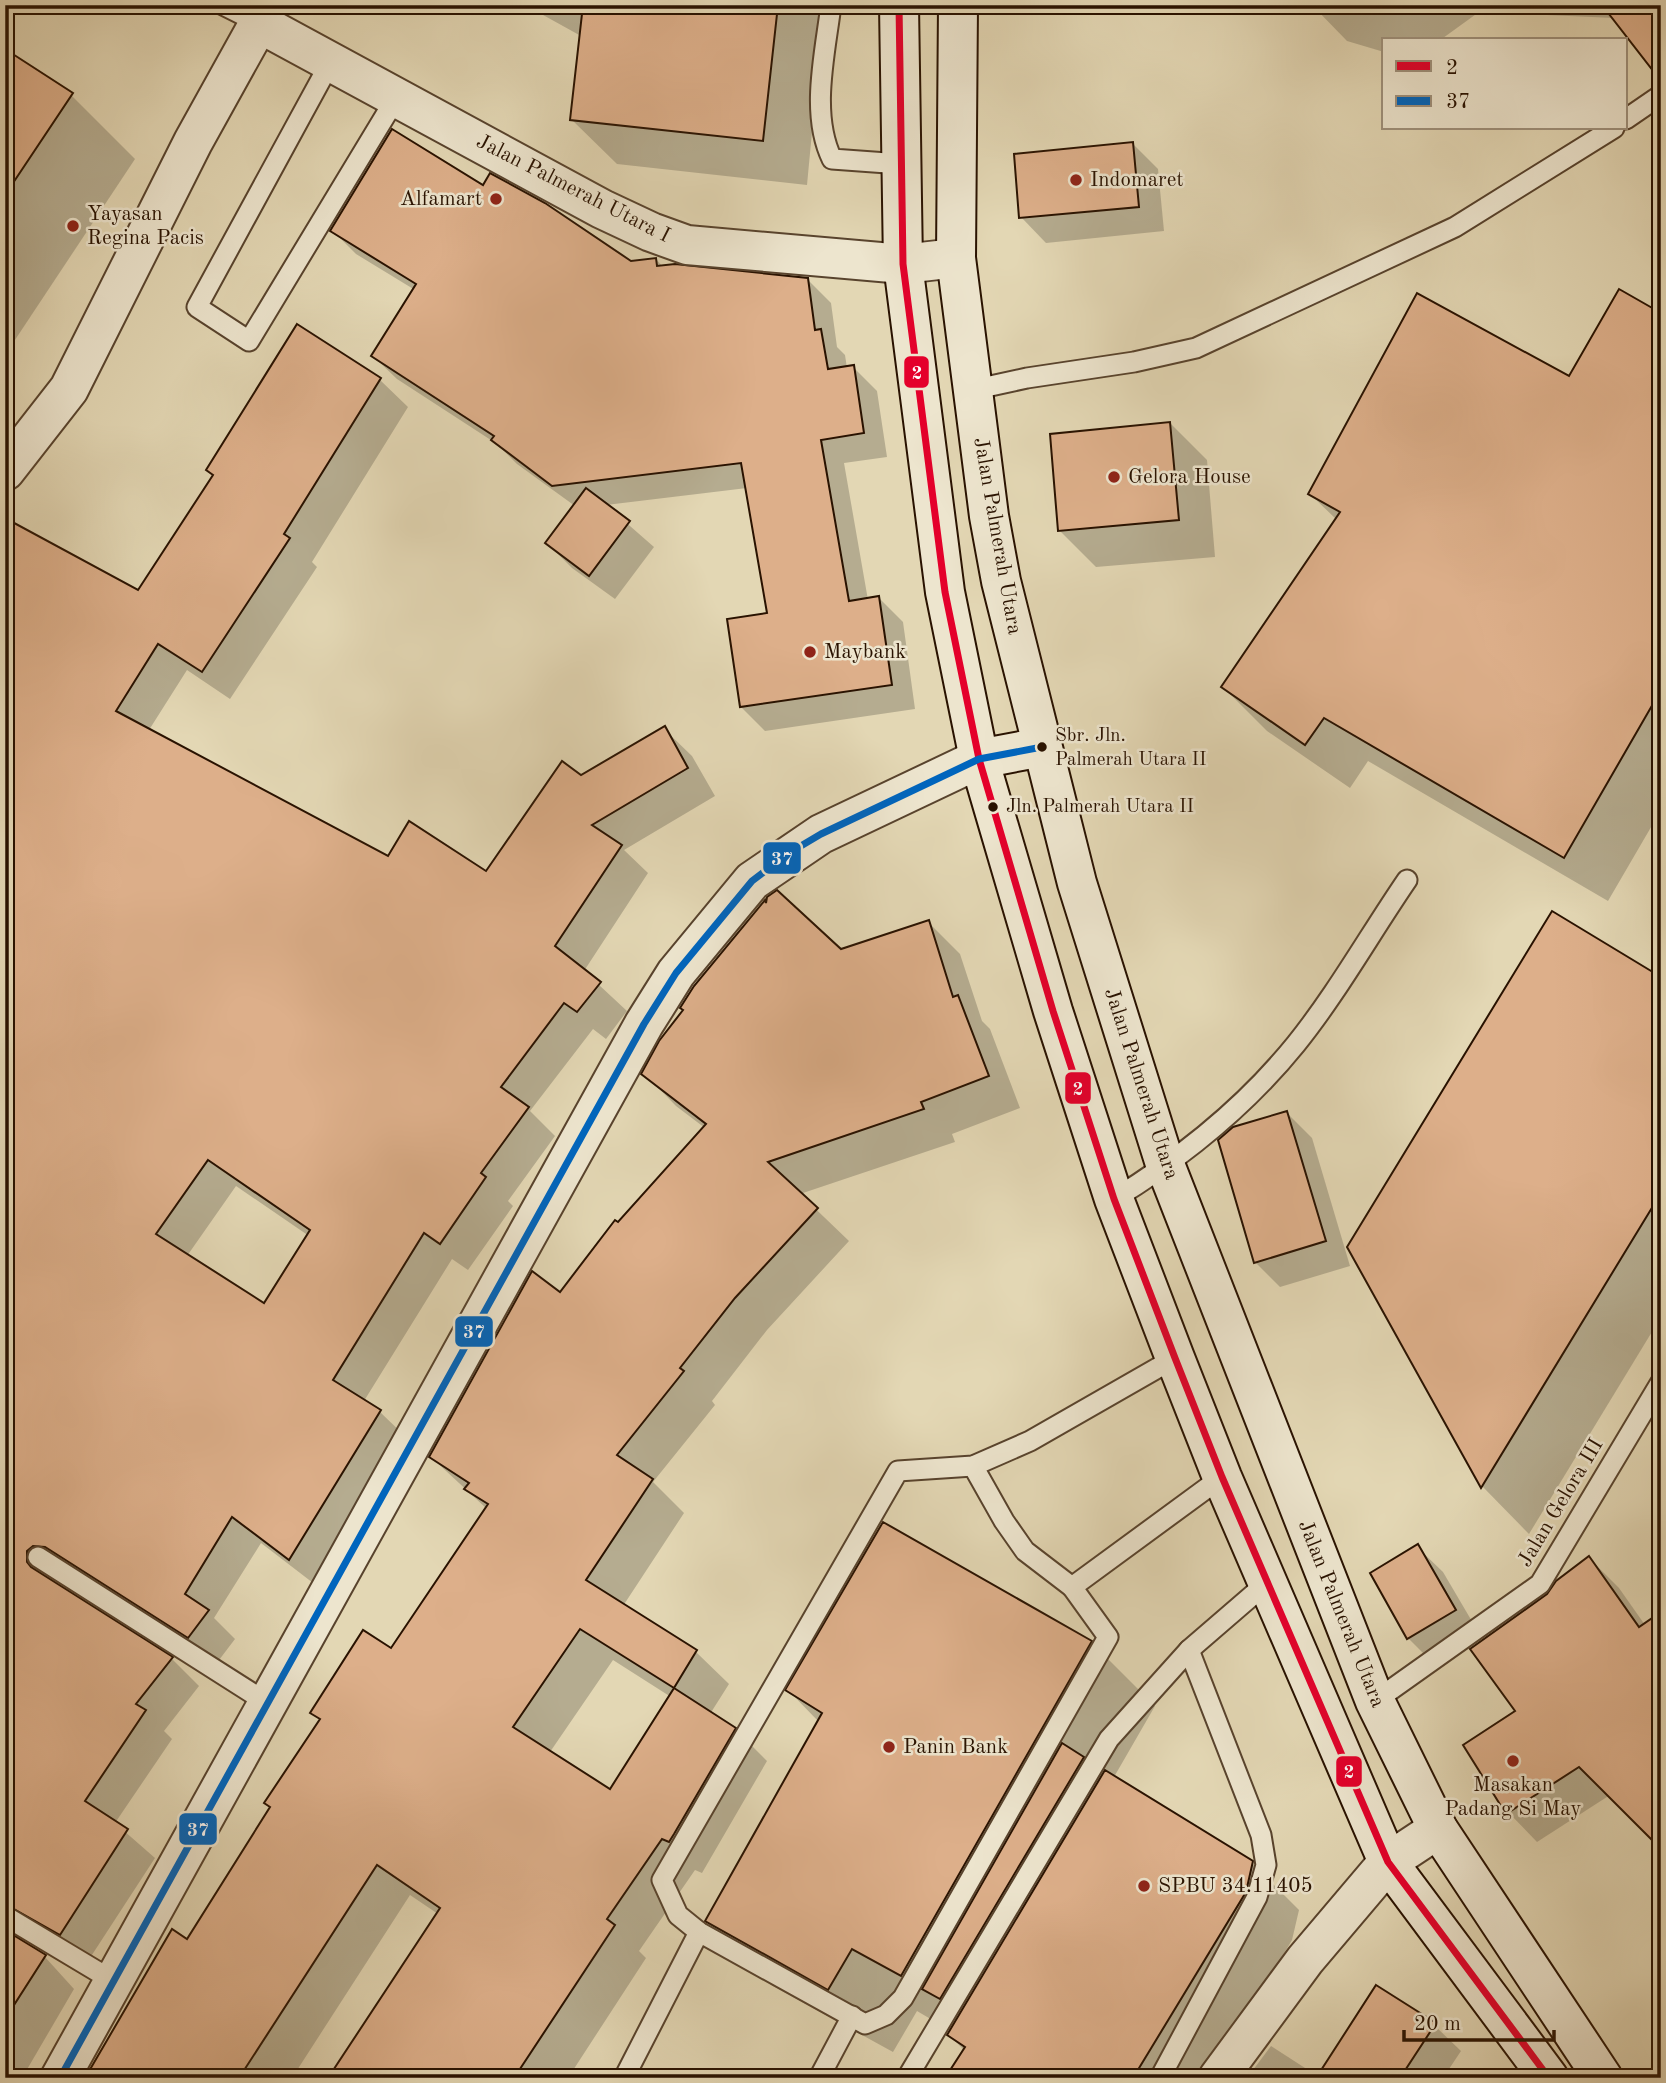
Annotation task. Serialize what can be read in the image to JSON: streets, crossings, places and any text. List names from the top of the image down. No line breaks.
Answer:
{"streets":{"main road":["Jalan Palmerah Utara I","Jalan Palmerah Utara"],"lane":["Jalan Gelora III"]},"crossings":[["Jalan Palmerah Utara I","Jalan Palmerah Utara"],["Jalan Palmerah Utara","Jalan Gelora III"]],"places":["Indomaret","Alfamart","Yayasan Regina Pacis","Gelora House","Maybank","Sbr. Jln. Palmerah Utara II","Jln. Palmerah Utara II","Panin Bank","Masakan Padang Si May","SPBU 34.11405"],"lines":["transit line 2","transit line 37"],"legend":["2","37"],"scale_bar":"20 m"}
